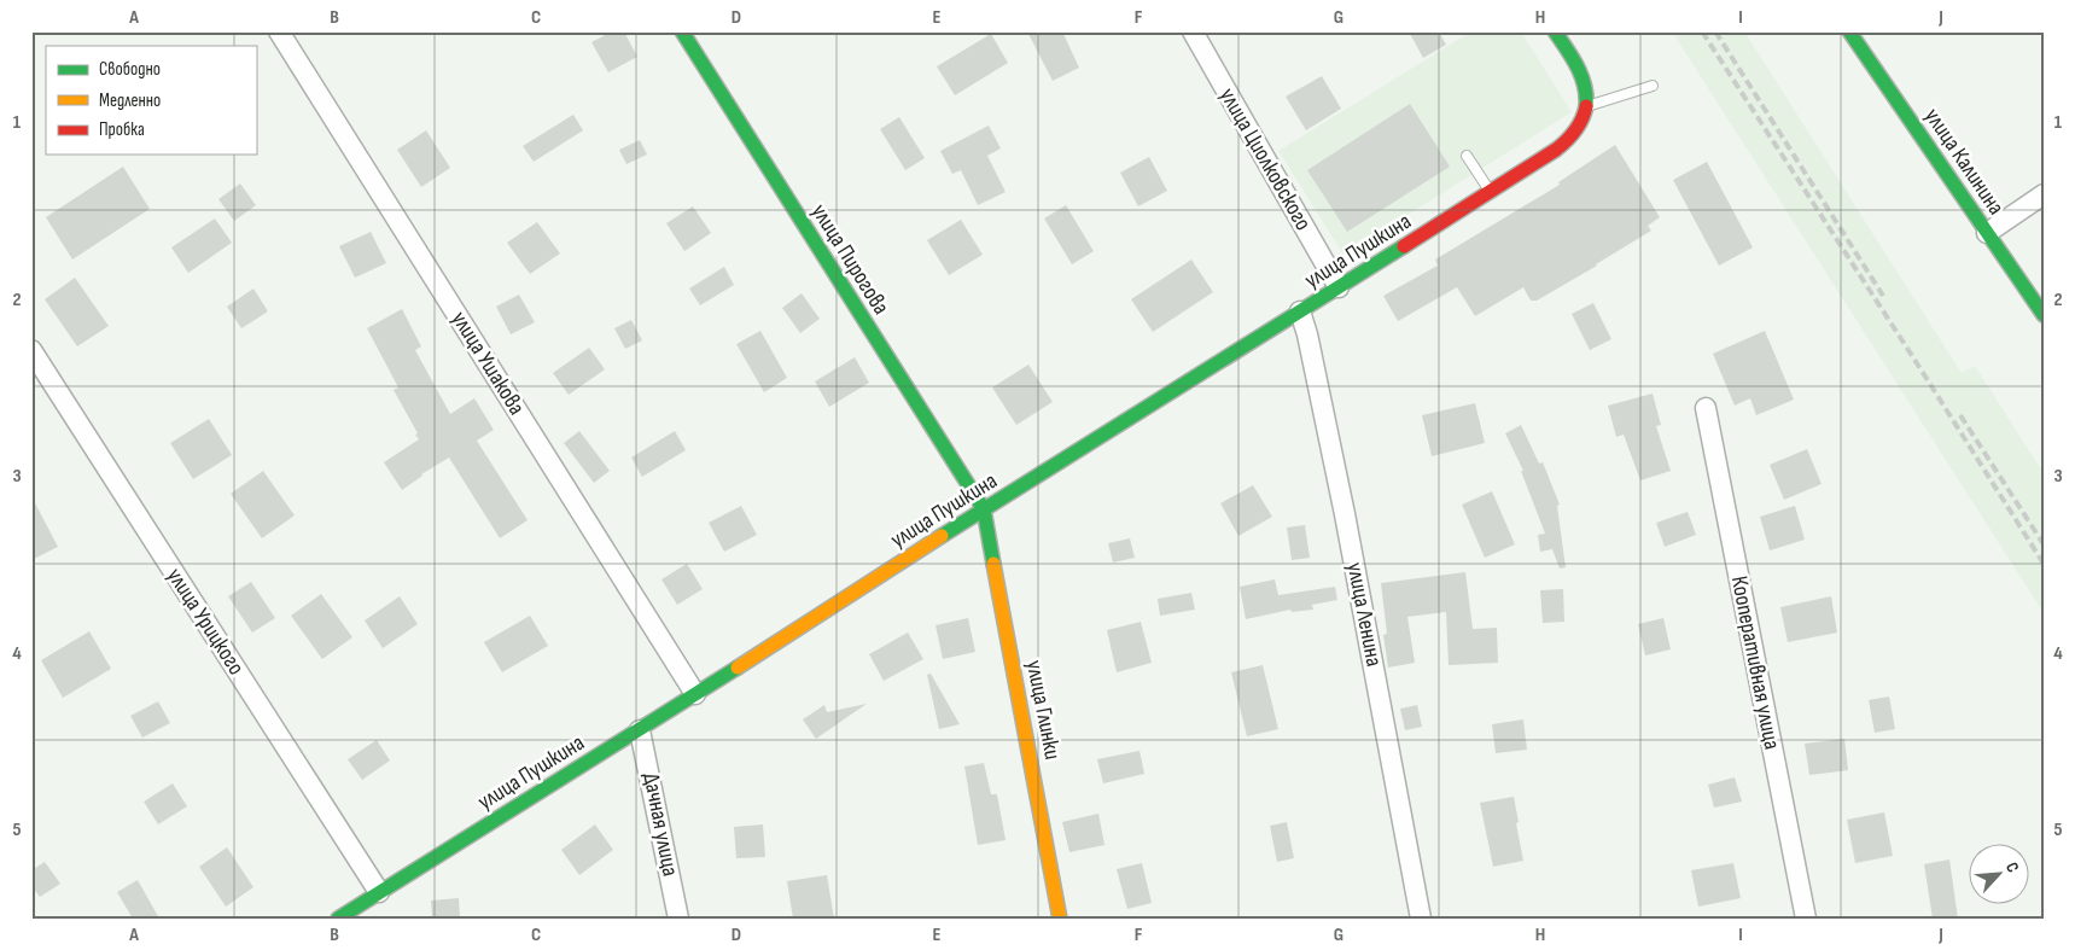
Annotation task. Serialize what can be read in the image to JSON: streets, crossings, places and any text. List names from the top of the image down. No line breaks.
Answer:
{"streets":{"main road":["улица Калинина","улица Пушкина","улица Пирогова","улица Глинки"],"street":["улица Циолковского","улица Ушакова","улица Ленина","улица Урицкого","Кооперативная улица","Дачная улица"]},"crossings":[["улица Циолковского","улица Пушкина"],["улица Пушкина","улица Пирогова"],["улица Пушкина","улица Ушакова"],["улица Пушкина","улица Ленина"],["улица Пушкина","улица Урицкого"],["улица Пушкина","улица Глинки"],["улица Пушкина","Дачная улица"],["улица Пирогова","улица Глинки"]],"legend":["Свободно","Медленно","Пробка"],"north":"top right","grid":{"columns":["A","B","C","D","E","F","G","H","I","J"],"rows":["1","2","3","4","5"]}}
